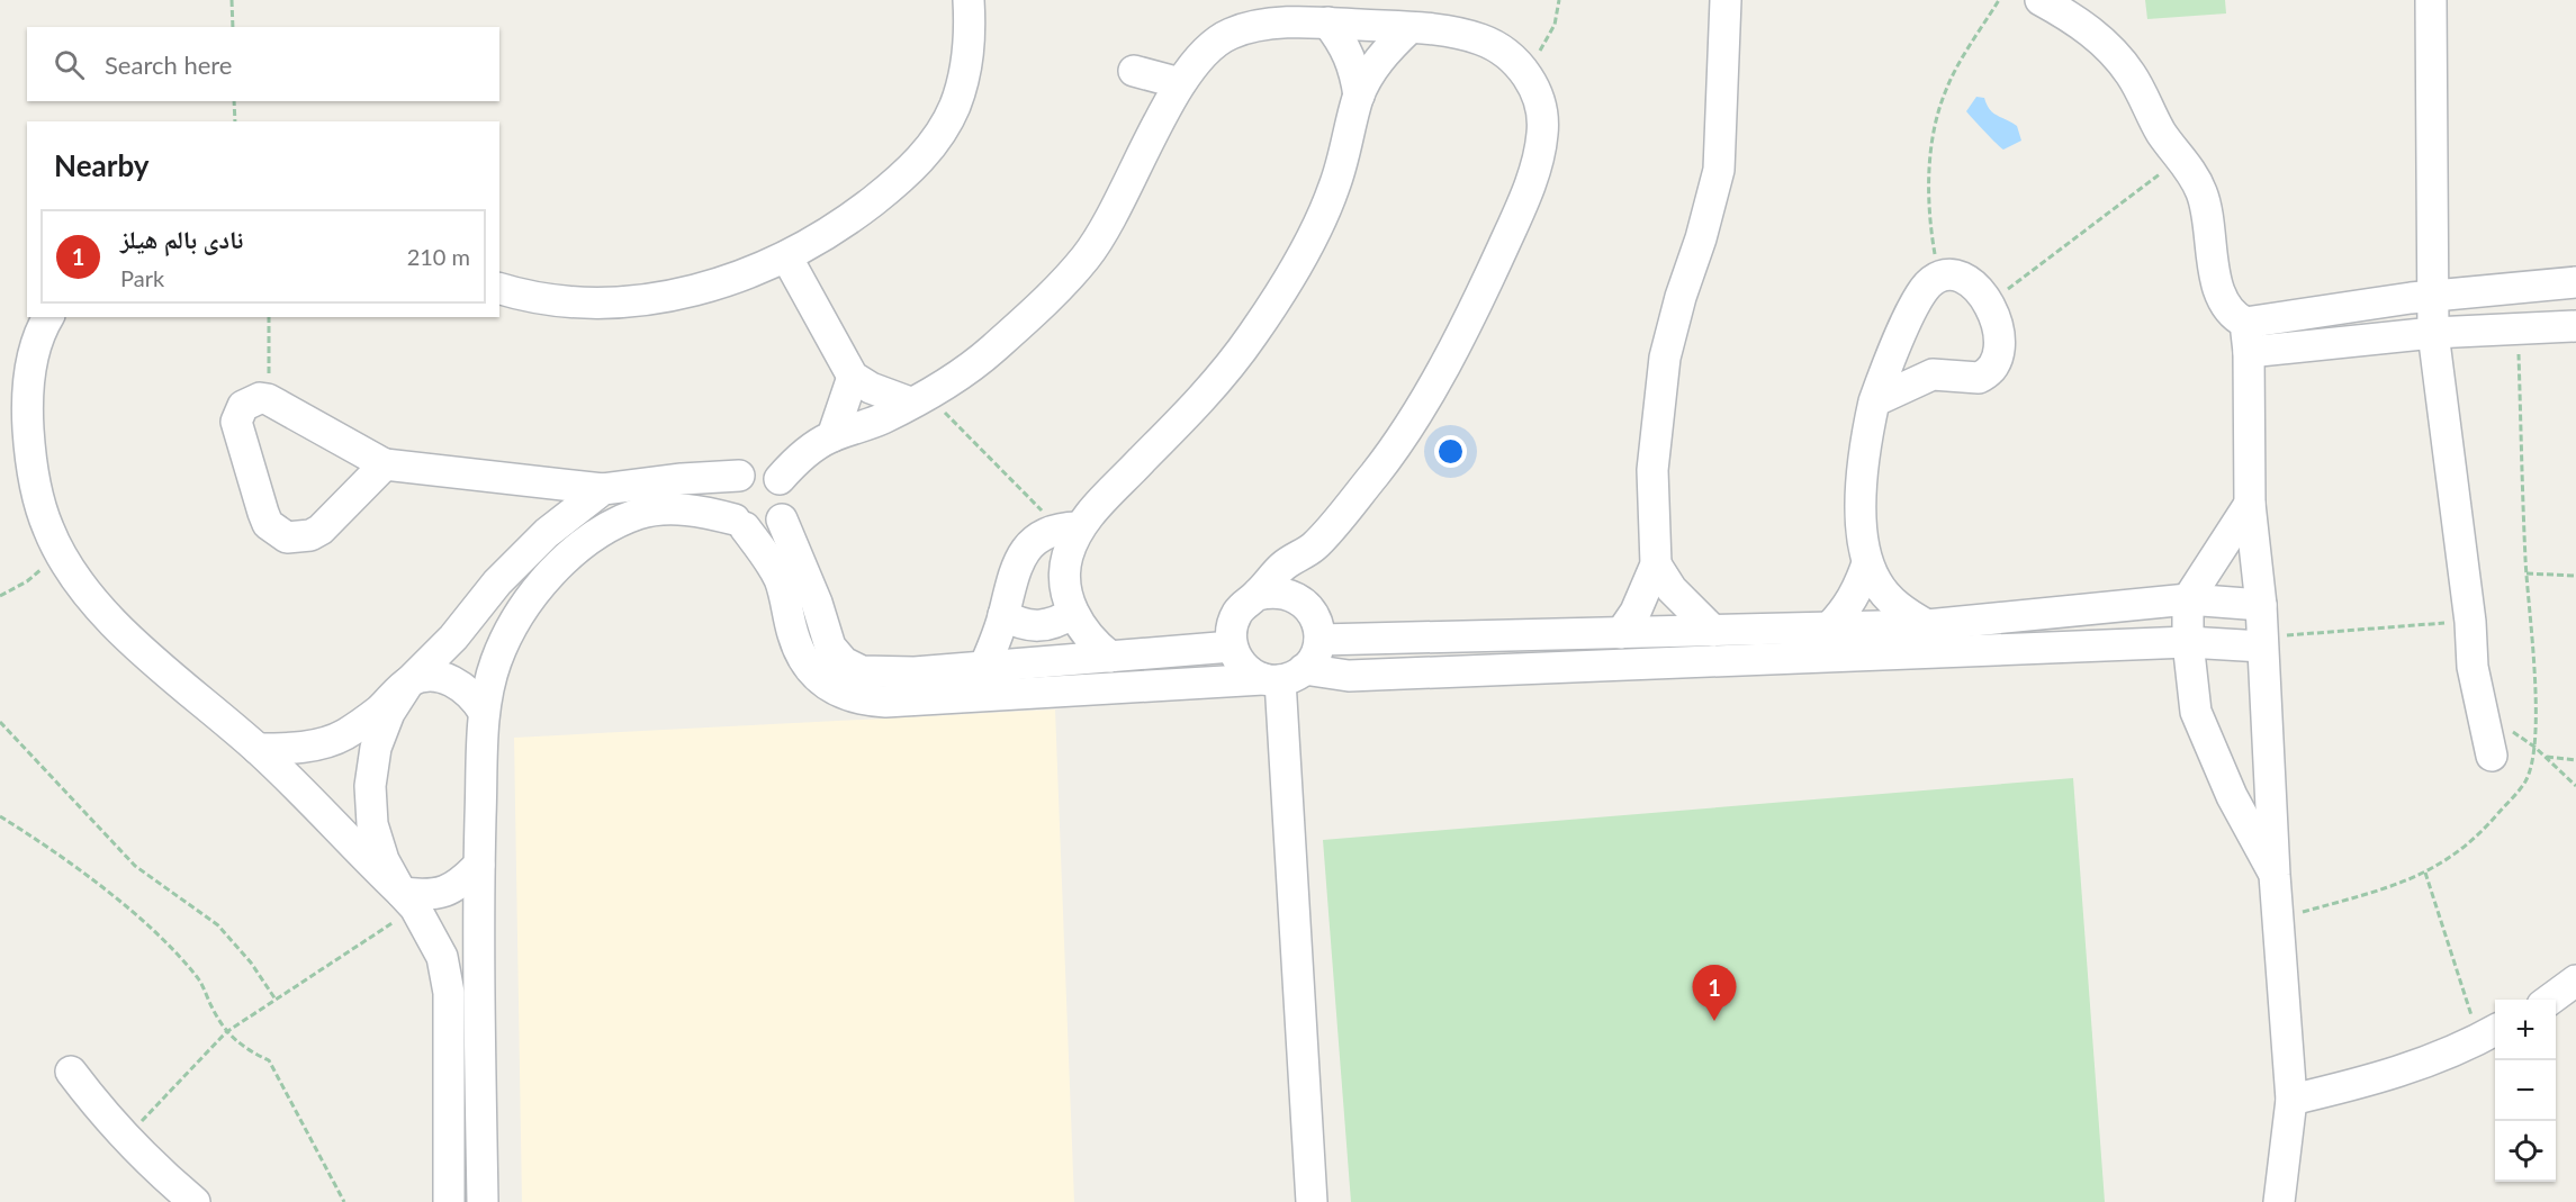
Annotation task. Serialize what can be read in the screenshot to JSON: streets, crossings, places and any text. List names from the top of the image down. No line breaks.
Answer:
{"page":{"search":"Search here","heading":"Nearby","list":[{"mark":"1","name":"نادى بالم هيلز","note":"Park","value":"210 m"}],"pins":"1","map_buttons":["+","−"]}}
